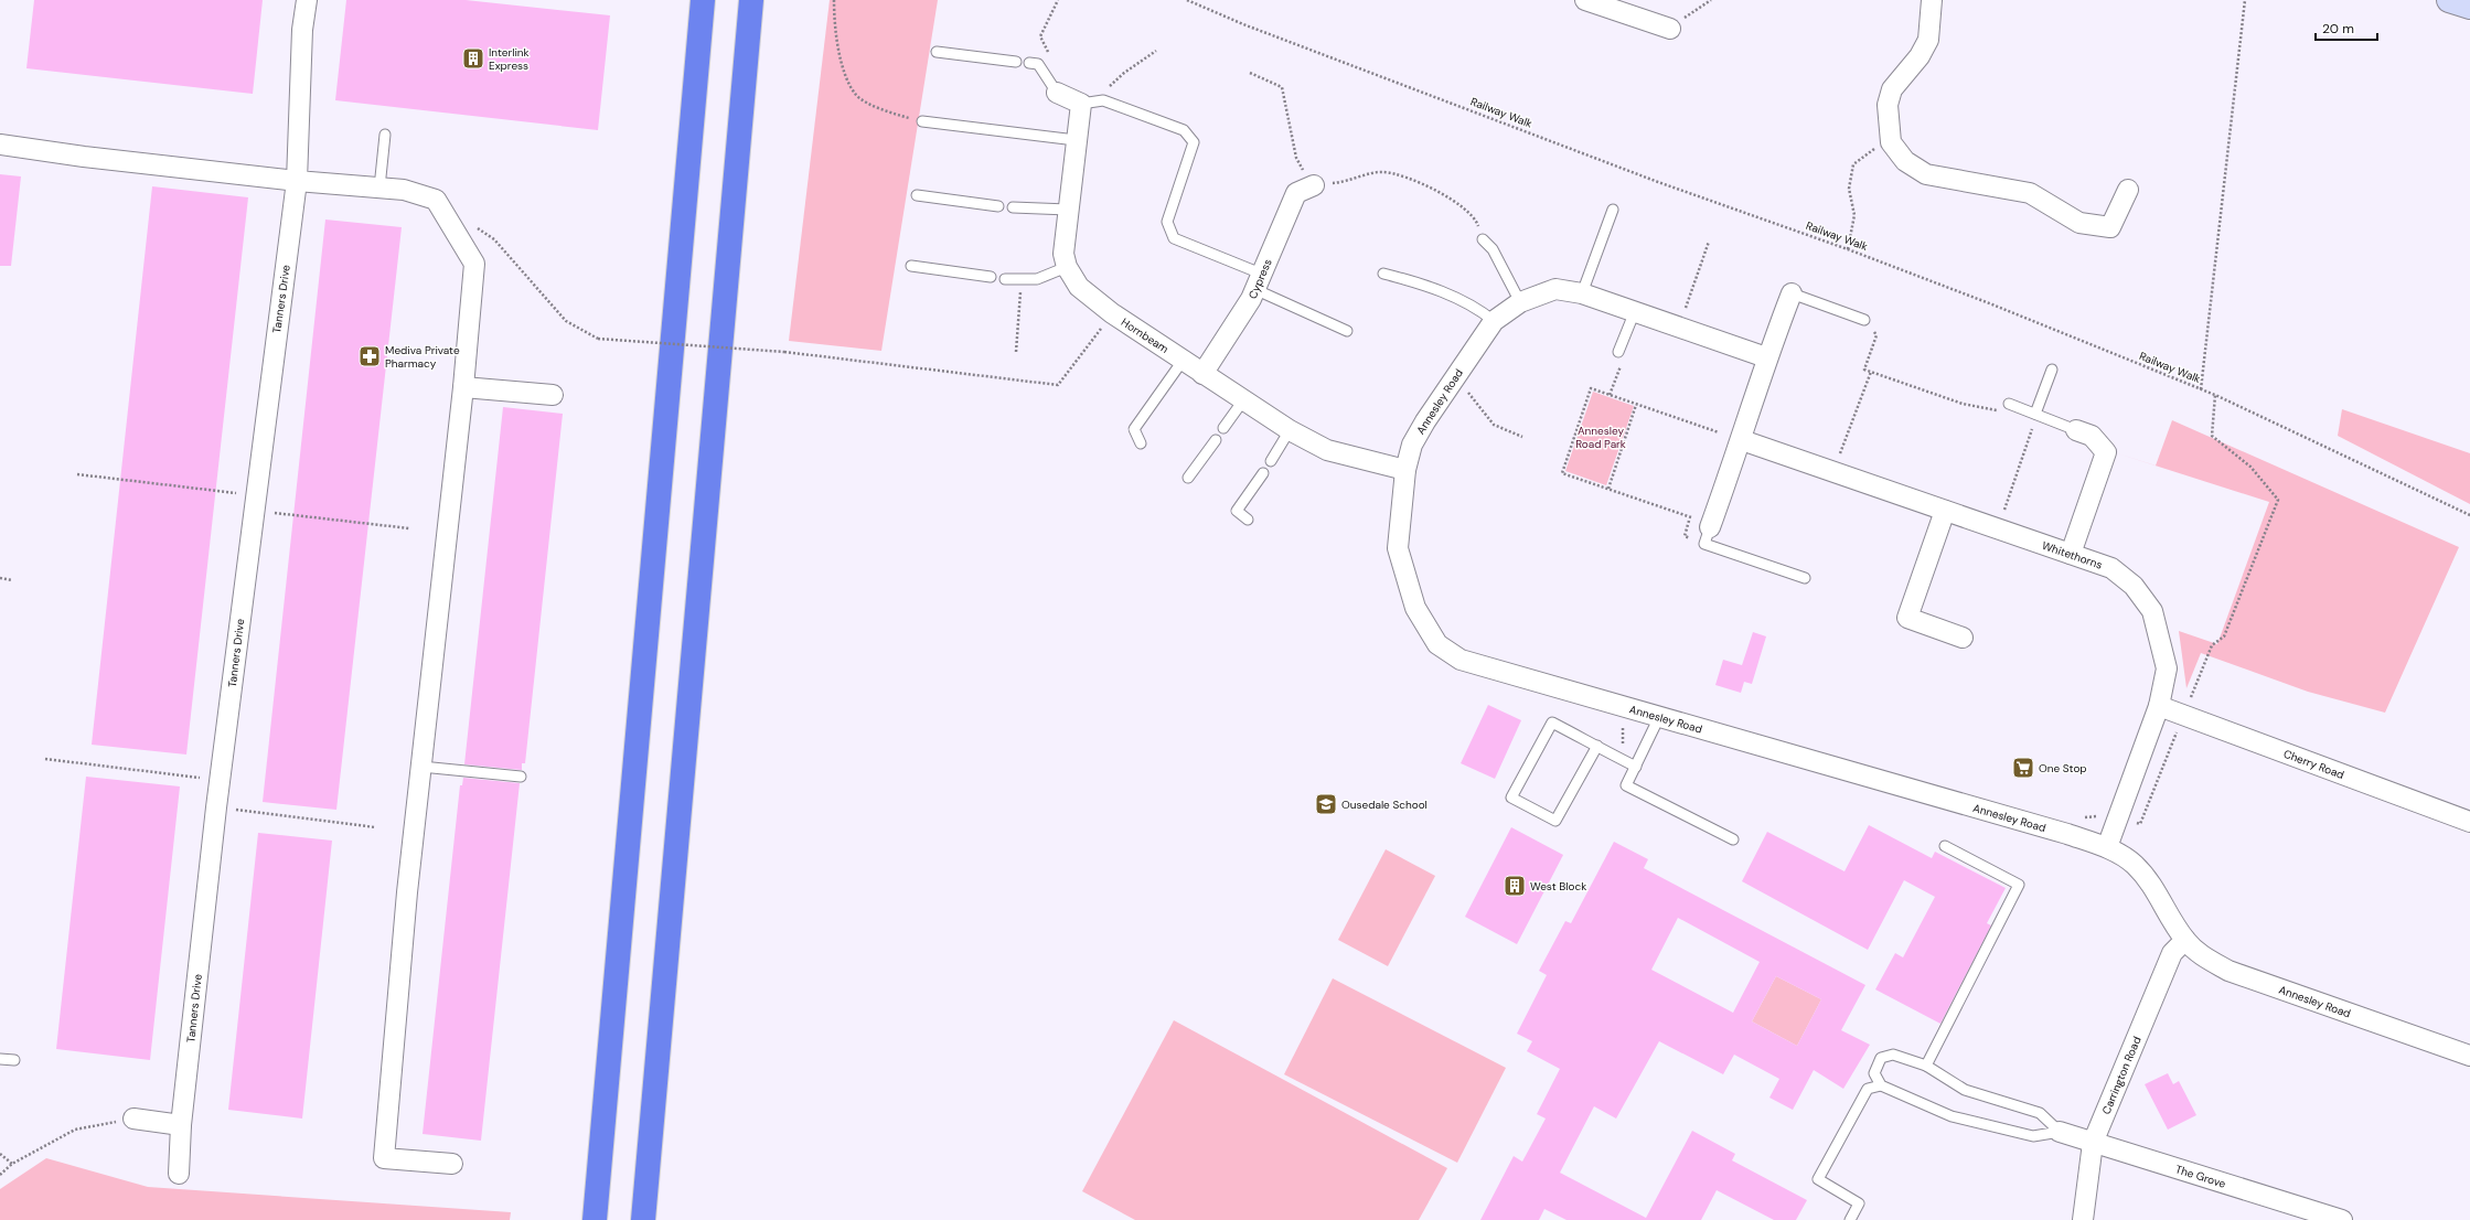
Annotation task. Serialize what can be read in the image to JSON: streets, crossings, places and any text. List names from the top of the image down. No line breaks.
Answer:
{"streets":{"street":["Cypress","Tanners Drive","Hornbeam","Annesley Road","Whitethorns","Cherry Road","Carrington Road","The Grove"],"path":["Railway Walk"]},"crossings":[["Cypress","Hornbeam"],["Hornbeam","Annesley Road"],["Annesley Road","Whitethorns"],["Annesley Road","Carrington Road"],["Whitethorns","Cherry Road"],["Carrington Road","The Grove"]],"parks":["Annesley Road Park"],"places":{"building":["Interlink Express","West Block"],"pharmacy":["Mediva Private Pharmacy"],"supermarket":["One Stop"],"school or university":["Ousedale School"]},"scale_bar":"20 m"}
